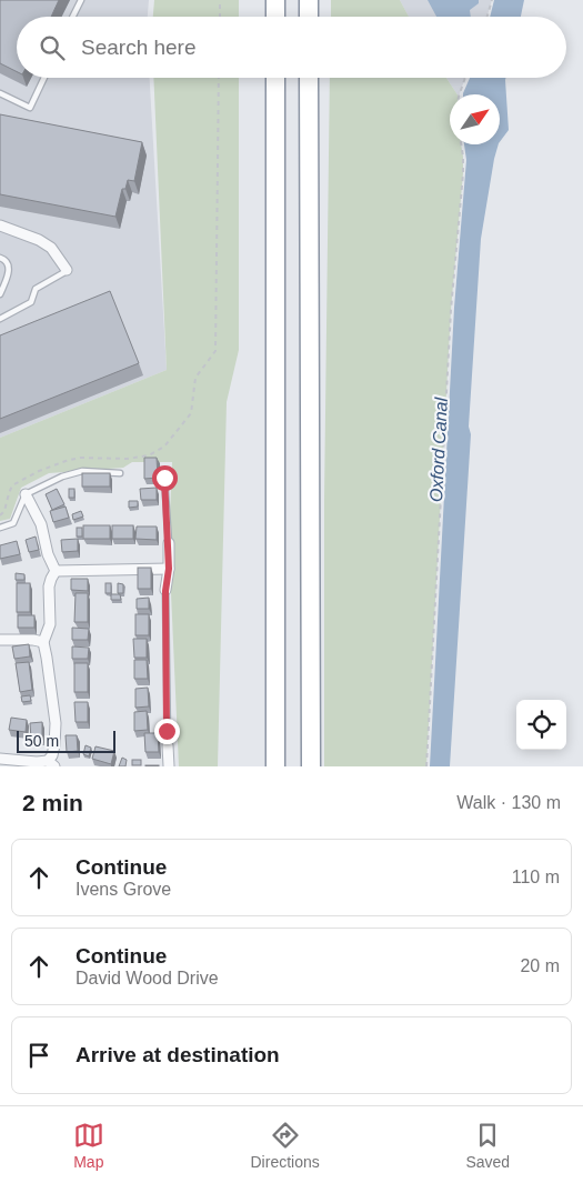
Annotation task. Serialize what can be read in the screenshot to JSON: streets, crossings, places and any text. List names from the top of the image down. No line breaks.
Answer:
{"water":["Oxford Canal"],"scale_bar":"50 m","north":"top right","page":{"search":"Search here","scale":"50 m","heading":["2 min","Walk · 130 m"],"list":[["Continue","Ivens Grove","110 m"],["Continue","David Wood Drive","20 m"],"Arrive at destination"],"nav":["Map","Directions","Saved"]}}
